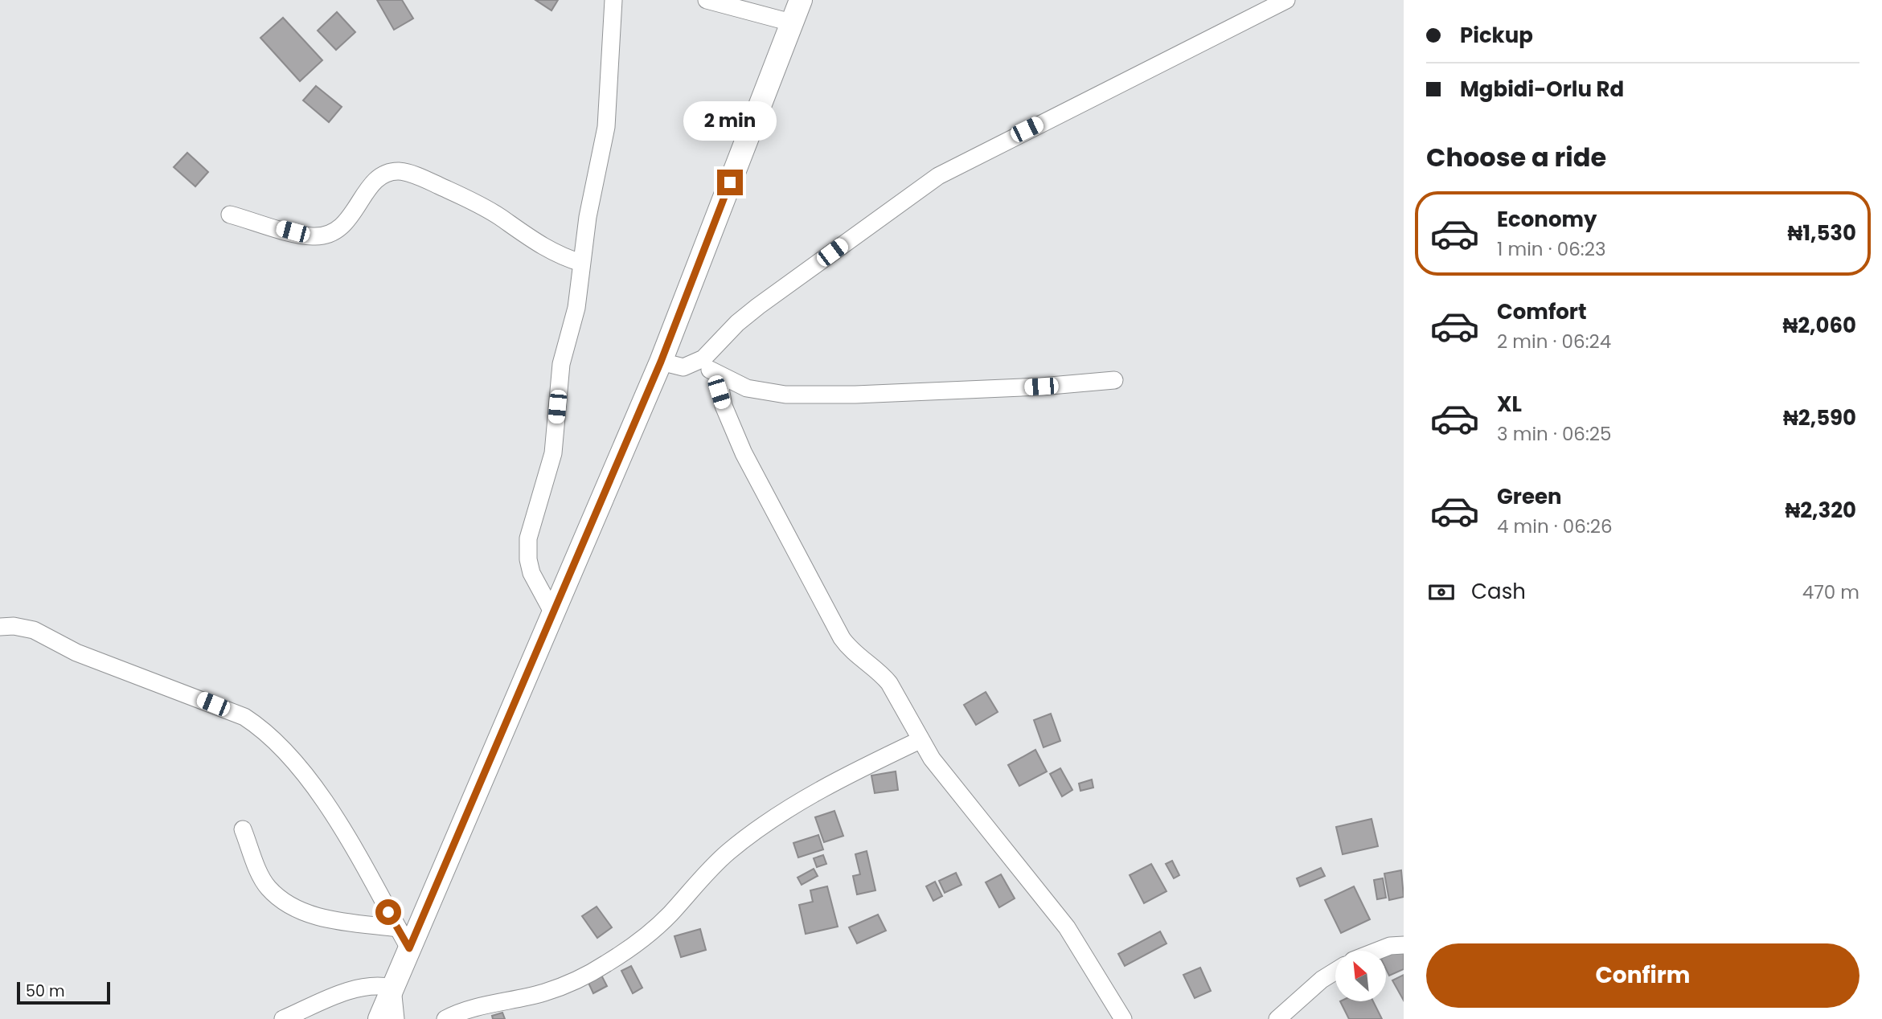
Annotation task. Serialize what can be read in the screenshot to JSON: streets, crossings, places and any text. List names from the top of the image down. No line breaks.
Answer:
{"scale_bar":"50 m","north":"top left","page":{"banner":["Pickup","Mgbidi-Orlu Rd"],"bubble":"2 min","heading":"Choose a ride","list":[{"name":"Economy","note":"1 min · 06:23","value":"₦1,530"},{"name":"Comfort","note":"2 min · 06:24","value":"₦2,060"},{"name":"XL","note":"3 min · 06:25","value":"₦2,590"},{"name":"Green","note":"4 min · 06:26","value":"₦2,320"}],"pay":["Cash","470 m"],"buttons":"Confirm","scale":"50 m"}}
